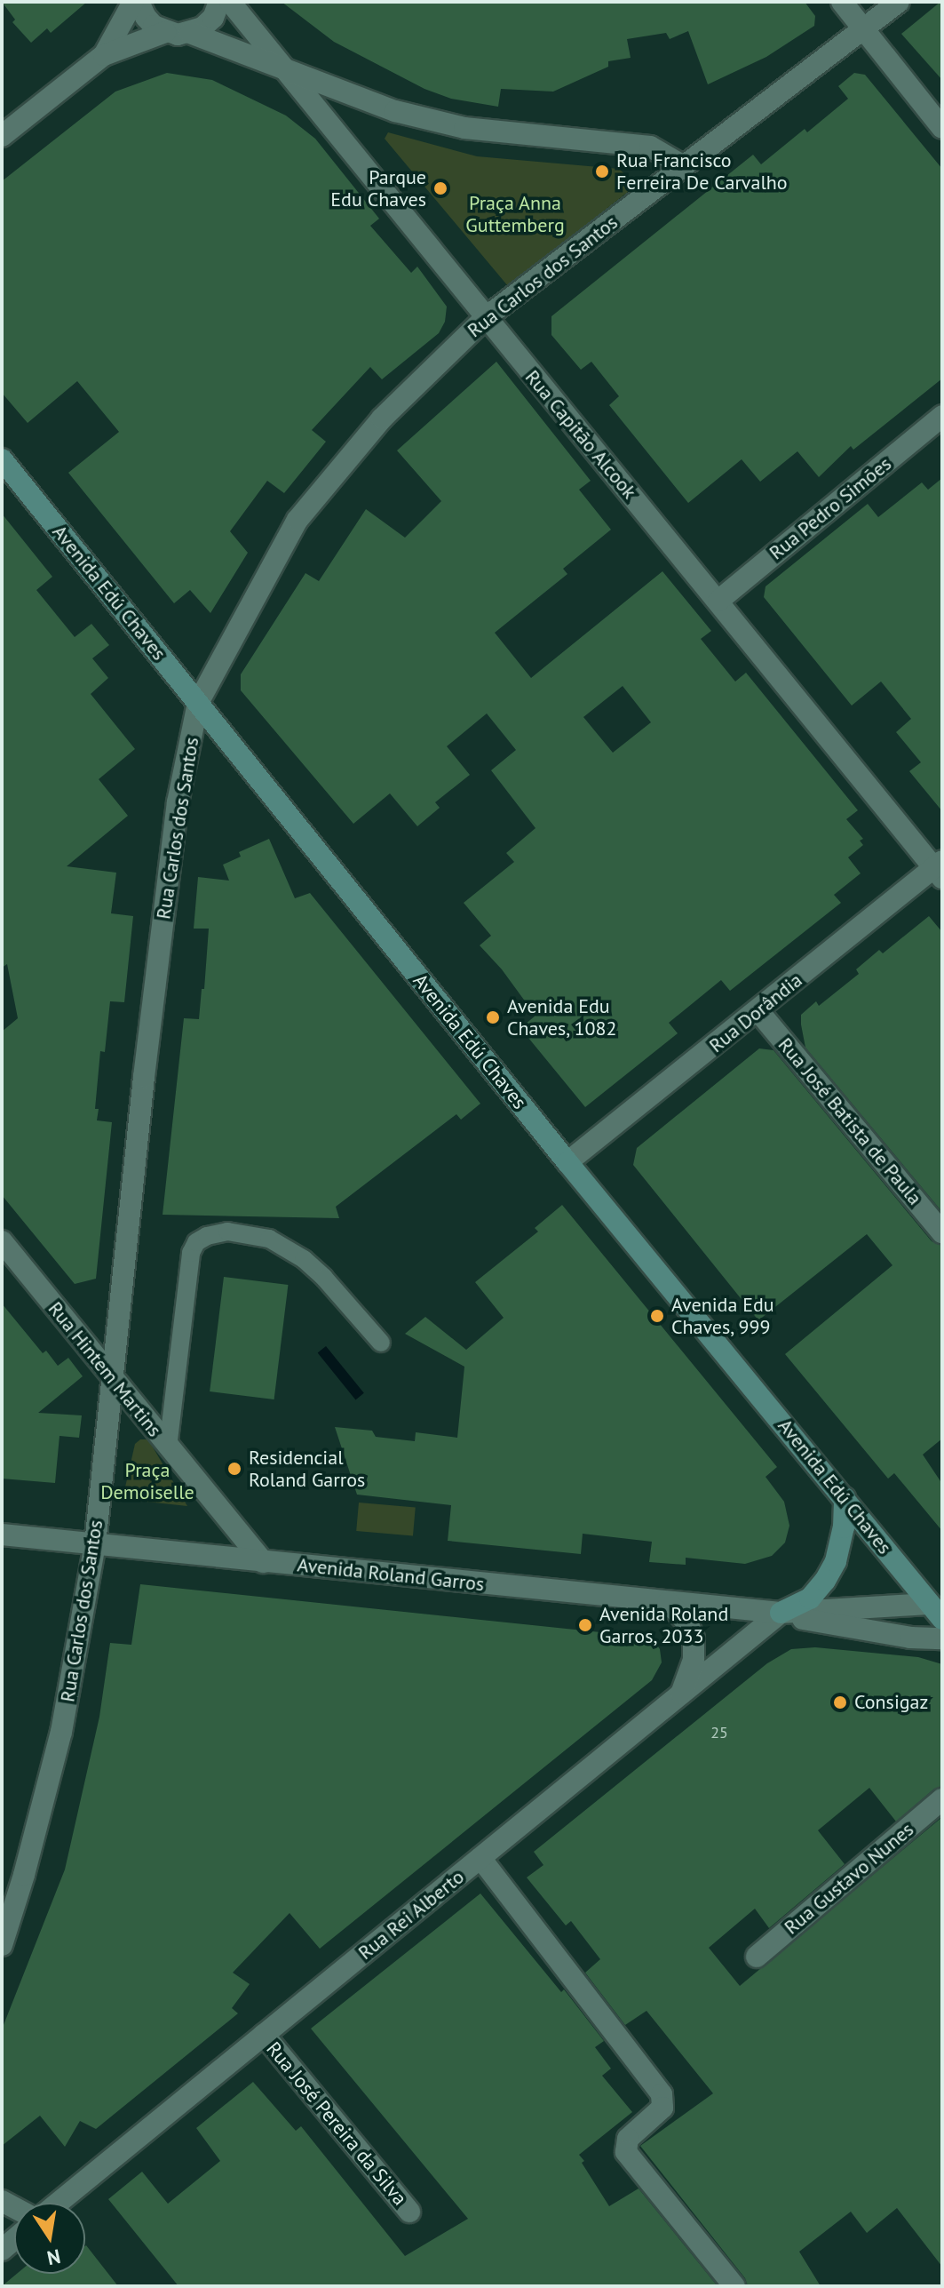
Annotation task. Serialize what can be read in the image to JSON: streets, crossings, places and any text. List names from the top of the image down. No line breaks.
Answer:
{"streets":{"main road":["Avenida Edú Chaves"],"street":["Rua Carlos dos Santos","Rua Capitão Alcook","Rua Pedro Simões","Rua Dorândia","Rua José Batista de Paula","Rua Hintem Martins","Avenida Roland Garros","Rua Gustavo Nunes","Rua Rei Alberto","Rua José Pereira da Silva"]},"crossings":[["Rua Carlos dos Santos","Rua Capitão Alcook"],["Rua Carlos dos Santos","Avenida Edú Chaves"],["Rua Carlos dos Santos","Rua Hintem Martins"],["Rua Carlos dos Santos","Avenida Roland Garros"],["Rua Capitão Alcook","Rua Pedro Simões"],["Rua Capitão Alcook","Rua Dorândia"],["Avenida Edú Chaves","Rua Dorândia"],["Avenida Edú Chaves","Avenida Roland Garros"],["Rua Dorândia","Rua José Batista de Paula"],["Rua Hintem Martins","Avenida Roland Garros"],["Avenida Roland Garros","Rua Rei Alberto"],["Rua Rei Alberto","Rua José Pereira da Silva"]],"parks":["Praça Anna Guttemberg","Praça Demoiselle"],"places":["Rua Francisco Ferreira De Carvalho","Parque Edu Chaves","Avenida Edu Chaves, 1082","Avenida Edu Chaves, 999","Residencial Roland Garros","Avenida Roland Garros, 2033","Consigaz"],"house_numbers":["25"],"north":"bottom"}
